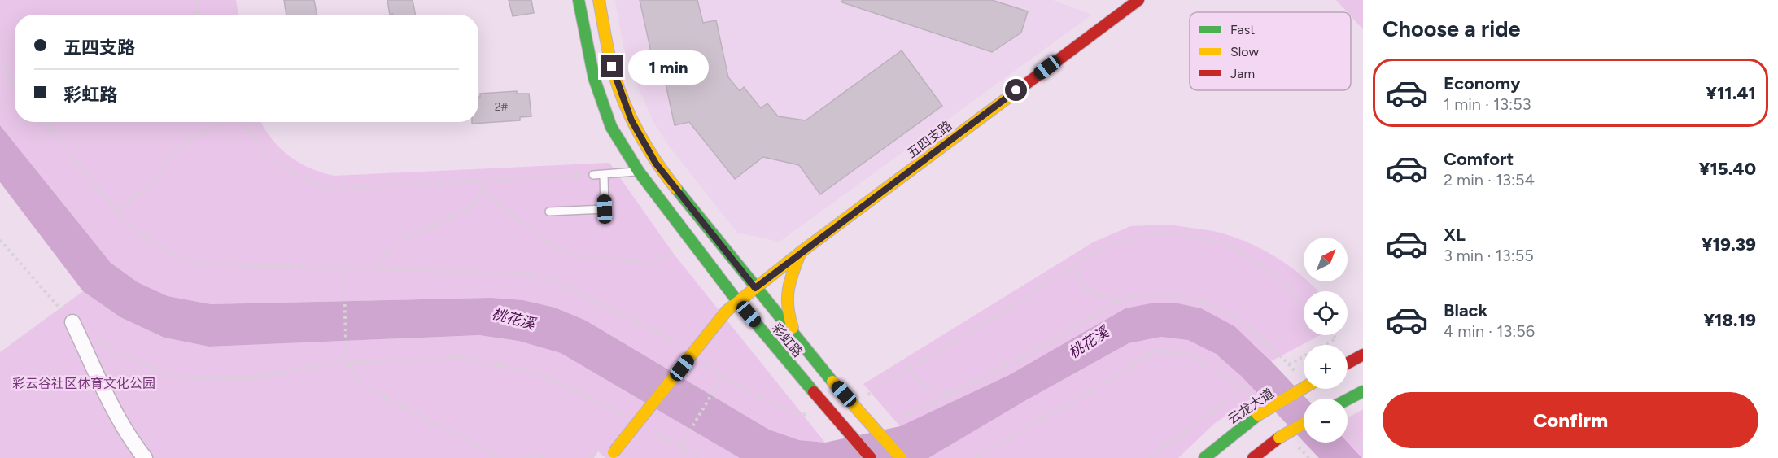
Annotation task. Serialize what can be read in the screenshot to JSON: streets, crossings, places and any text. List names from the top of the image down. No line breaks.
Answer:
{"streets":{"main road":["五四支路","彩虹路","云龙大道"]},"crossings":[["五四支路","彩虹路"]],"water":["桃花溪"],"parks":["彩云谷社区体育文化公园"],"house_numbers":["2#"],"legend":["Fast","Slow","Jam"],"north":"top right","page":{"heading":"Choose a ride","banner":["五四支路","彩虹路"],"bubble":"1 min","list":[{"name":"Economy","note":"1 min · 13:53","value":"¥11.41"},{"name":"Comfort","note":"2 min · 13:54","value":"¥15.40"},{"name":"XL","note":"3 min · 13:55","value":"¥19.39"},{"name":"Black","note":"4 min · 13:56","value":"¥18.19"}],"map_buttons":["+","−"],"buttons":"Confirm"}}
